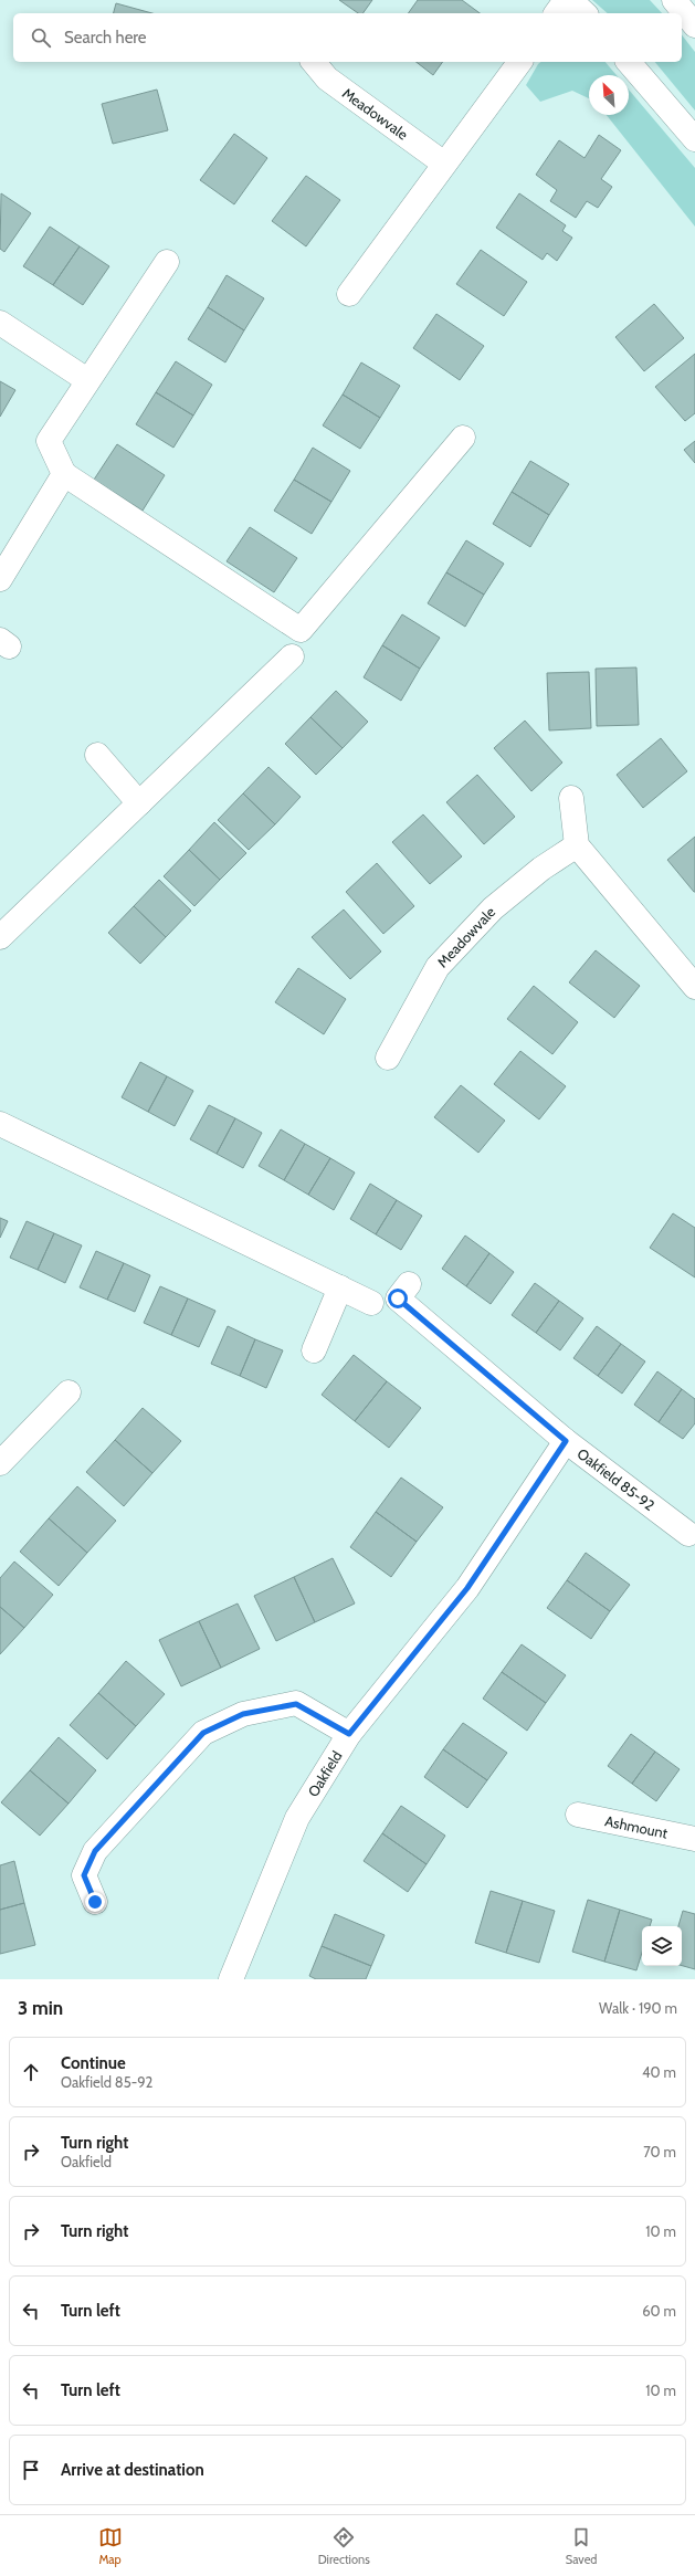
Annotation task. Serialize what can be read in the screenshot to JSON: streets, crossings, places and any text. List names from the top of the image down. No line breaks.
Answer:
{"streets":{"street":["Meadowvale","Oakfield 85-92","Oakfield","Ashmount"]},"crossings":[["Oakfield 85-92","Oakfield"]],"north":"top left","page":{"search":"Search here","heading":["3 min","Walk · 190 m"],"list":[["Continue","Oakfield 85-92","40 m"],["Turn right","Oakfield","70 m"],["Turn right","10 m"],["Turn left","60 m"],["Turn left","10 m"],"Arrive at destination"],"nav":["Map","Directions","Saved"]}}
